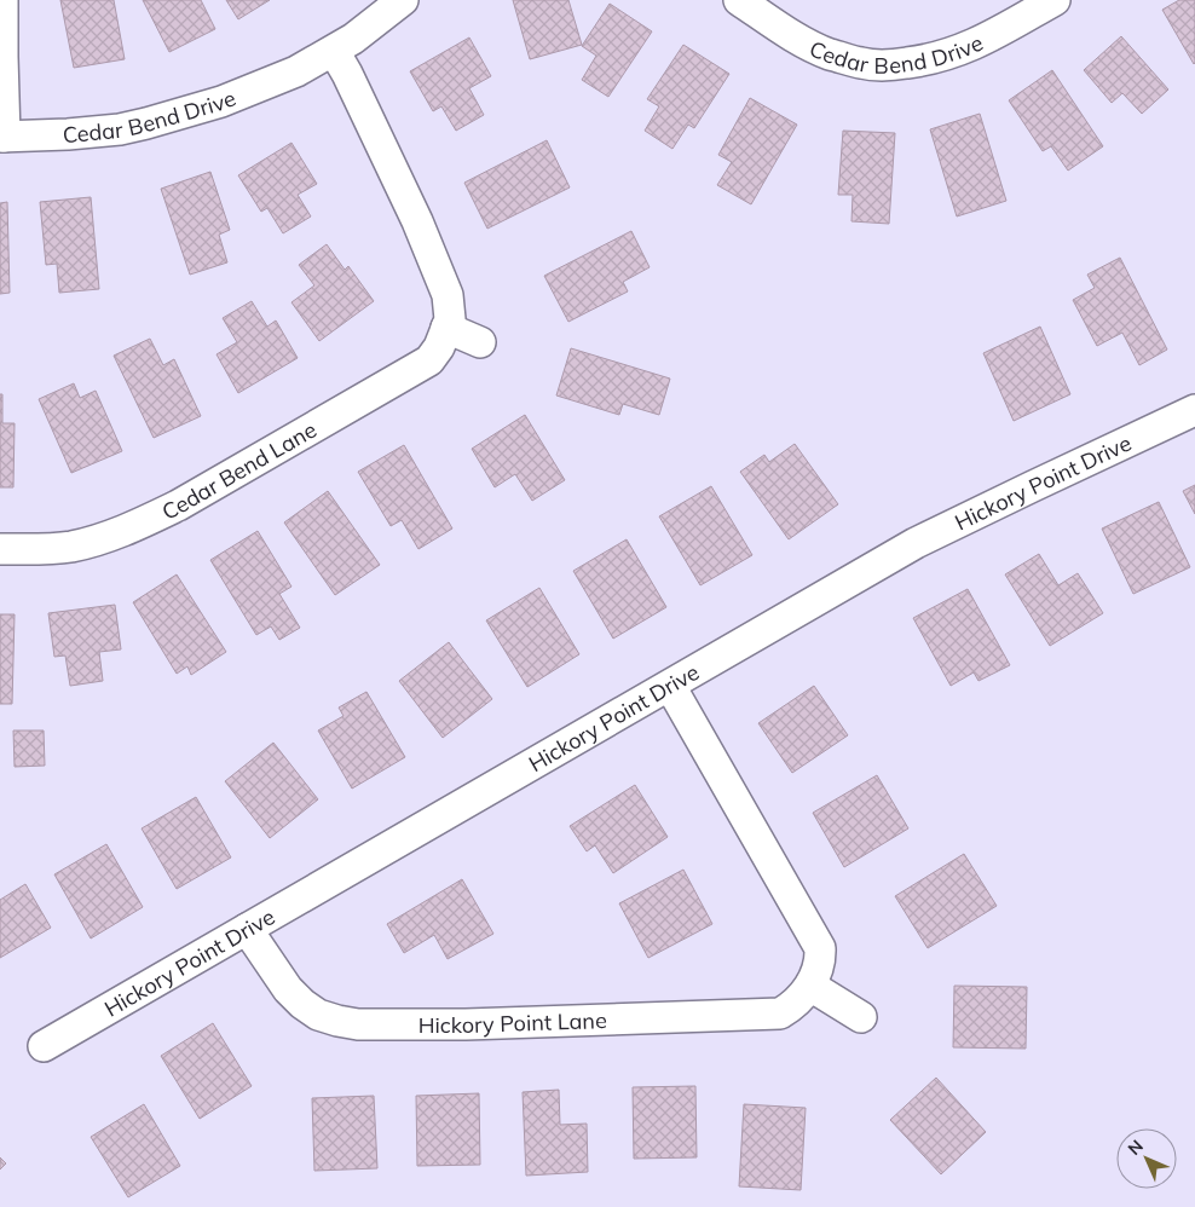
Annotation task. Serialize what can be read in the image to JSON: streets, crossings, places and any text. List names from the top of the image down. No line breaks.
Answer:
{"streets":{"street":["Cedar Bend Drive","Cedar Bend Lane","Hickory Point Drive","Hickory Point Lane"]},"crossings":[["Cedar Bend Drive","Cedar Bend Lane"],["Hickory Point Drive","Hickory Point Lane"]],"north":"top left"}
